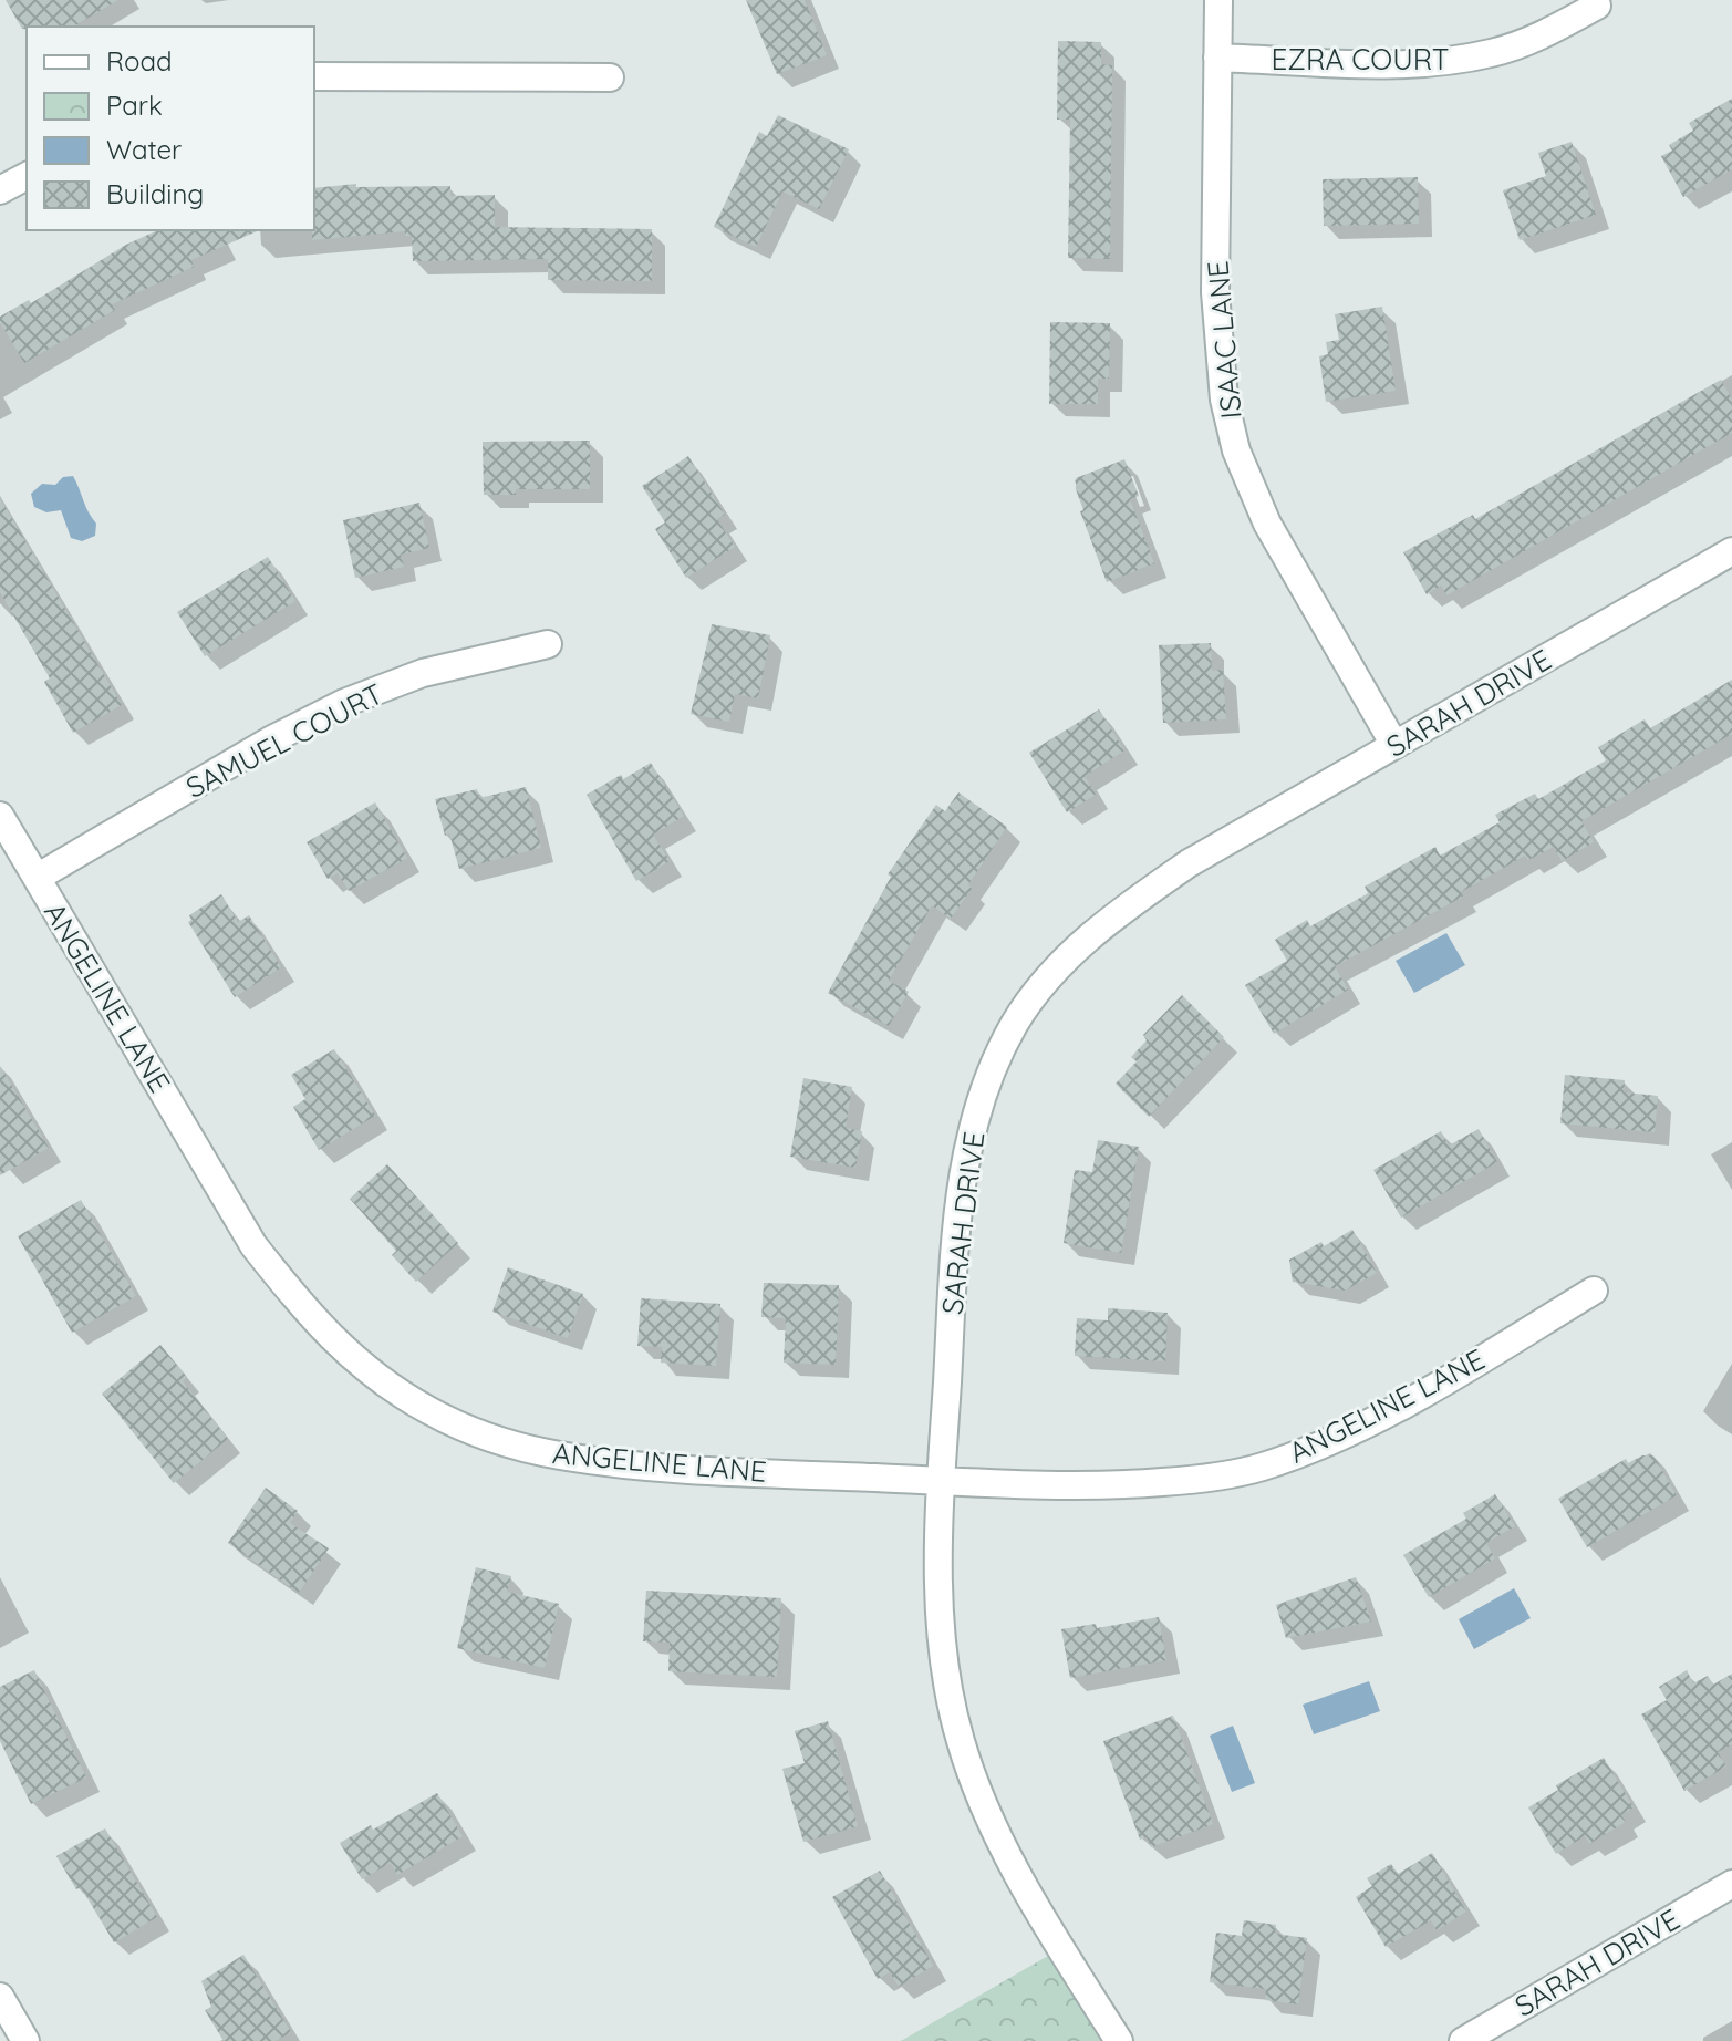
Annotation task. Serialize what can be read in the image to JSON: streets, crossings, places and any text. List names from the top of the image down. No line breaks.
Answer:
{"streets":{"street":["EZRA COURT","ISAAC LANE","SARAH DRIVE","SAMUEL COURT","ANGELINE LANE"]},"crossings":[["EZRA COURT","ISAAC LANE"],["ISAAC LANE","SARAH DRIVE"],["SARAH DRIVE","ANGELINE LANE"],["SAMUEL COURT","ANGELINE LANE"]],"legend":["Road","Park","Water","Building"]}
